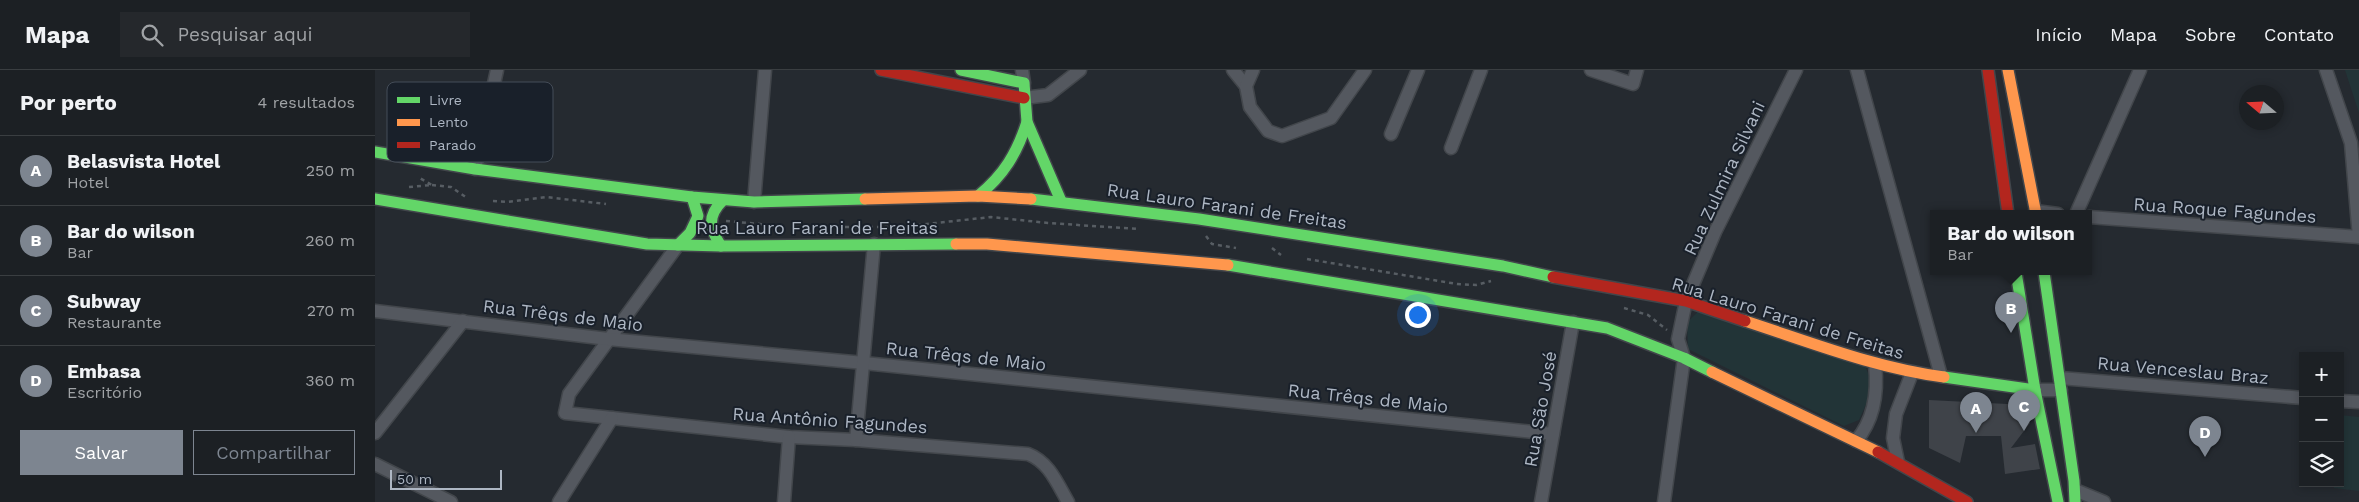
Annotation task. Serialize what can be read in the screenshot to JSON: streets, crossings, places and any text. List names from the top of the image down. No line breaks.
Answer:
{"streets":{"street":["Rua Zulmira Silvani","Rua Lauro Farani de Freitas","Rua Roque Fagundes","Rua Trêqs de Maio","Rua Venceslau Braz","Rua São José","Rua Antônio Fagundes"]},"crossings":[["Rua Zulmira Silvani","Rua Lauro Farani de Freitas"],["Rua Lauro Farani de Freitas","Rua Venceslau Braz"],["Rua Lauro Farani de Freitas","Rua São José"],["Rua Trêqs de Maio","Rua São José"],["Rua Trêqs de Maio","Rua Antônio Fagundes"]],"legend":["Livre","Lento","Parado"],"scale_bar":"50 m","north":"left","page":{"header":"Mapa","search":"Pesquisar aqui","nav":["Início","Mapa","Sobre","Contato"],"heading":["Por perto","4 resultados"],"list":[{"mark":"A","name":"Belasvista Hotel","note":"Hotel","value":"250 m"},{"mark":"B","name":"Bar do wilson","note":"Bar","value":"260 m"},{"mark":"C","name":"Subway","note":"Restaurante","value":"270 m"},{"mark":"D","name":"Embasa","note":"Escritório","value":"360 m"}],"popup":["Bar do wilson","Bar"],"pins":["B","C","A","D"],"map_buttons":["+","−"],"buttons":["Salvar","Compartilhar"],"scale":"50 m"}}
